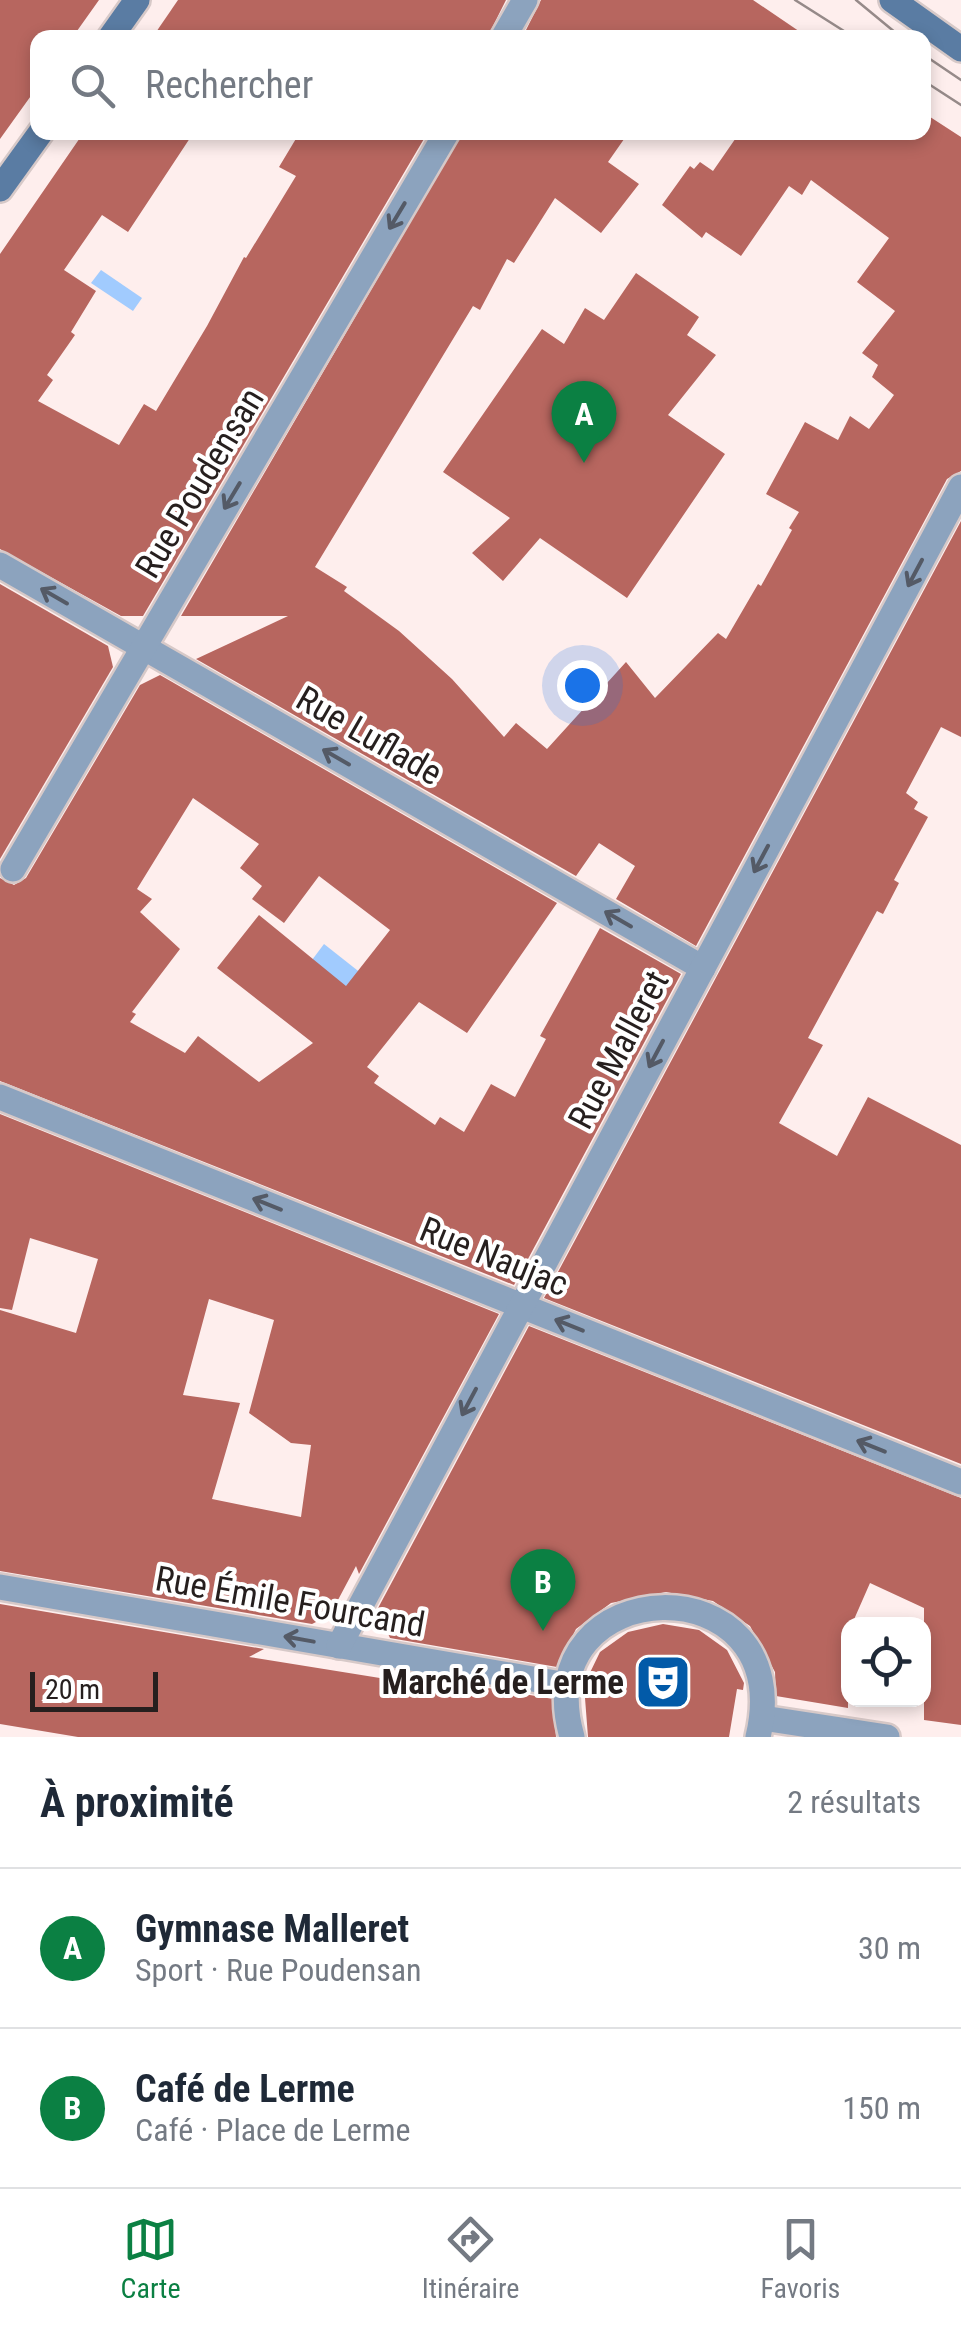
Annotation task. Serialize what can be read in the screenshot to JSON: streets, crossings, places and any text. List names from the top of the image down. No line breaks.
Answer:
{"streets":{"street":["Rue Poudensan","Rue Luflade","Rue Malleret","Rue Naujac","Rue Émile Fourcand"]},"crossings":[["Rue Poudensan","Rue Luflade"],["Rue Luflade","Rue Malleret"],["Rue Malleret","Rue Naujac"],["Rue Malleret","Rue Émile Fourcand"]],"one_way":["Rue Poudensan","Rue Luflade","Rue Malleret","Rue Naujac","Rue Émile Fourcand"],"places":{"theatre":["Marché de Lerme"]},"scale_bar":"20 m","page":{"search":"Rechercher","pins":["A","B"],"scale":"20 m","heading":["À proximité","2 résultats"],"list":[{"mark":"A","name":"Gymnase Malleret","note":"Sport · Rue Poudensan","value":"30 m"},{"mark":"B","name":"Café de Lerme","note":"Café · Place de Lerme","value":"150 m"}],"nav":["Carte","Itinéraire","Favoris"]}}
